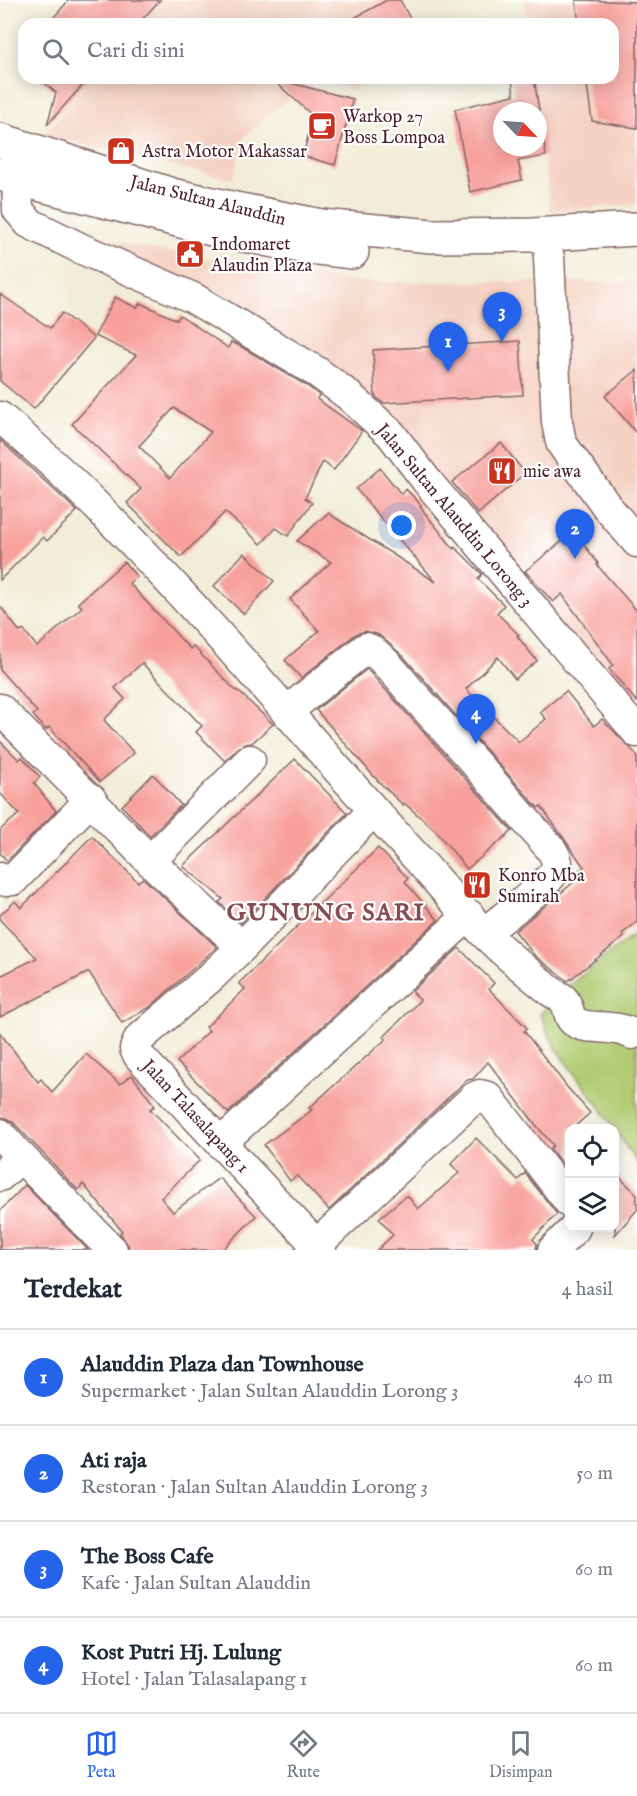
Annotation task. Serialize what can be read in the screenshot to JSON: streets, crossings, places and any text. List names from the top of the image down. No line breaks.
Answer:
{"streets":{"highway":["Jalan Sultan Alauddin"],"street":["Jalan Sultan Alauddin Lorong 3","Jalan Talasalapang 1"]},"crossings":[["Jalan Sultan Alauddin","Jalan Sultan Alauddin Lorong 3"]],"districts":["GUNUNG SARI"],"places":{"cafe":["Warkop 27 Boss Lompoa"],"shop":["Astra Motor Makassar"],"public building":["Indomaret Alaudin Plaza"],"restaurant":["mie awa","Konro Mba Sumirah"]},"north":"bottom right","page":{"search":"Cari di sini","pins":["3","1","2","4"],"heading":["Terdekat","4 hasil"],"list":[{"mark":"1","name":"Alauddin Plaza dan Townhouse","note":"Supermarket · Jalan Sultan Alauddin Lorong 3","value":"40 m"},{"mark":"2","name":"Ati raja","note":"Restoran · Jalan Sultan Alauddin Lorong 3","value":"50 m"},{"mark":"3","name":"The Boss Cafe","note":"Kafe · Jalan Sultan Alauddin","value":"60 m"},{"mark":"4","name":"Kost Putri Hj. Lulung","note":"Hotel · Jalan Talasalapang 1","value":"60 m"}],"nav":["Peta","Rute","Disimpan"]}}
